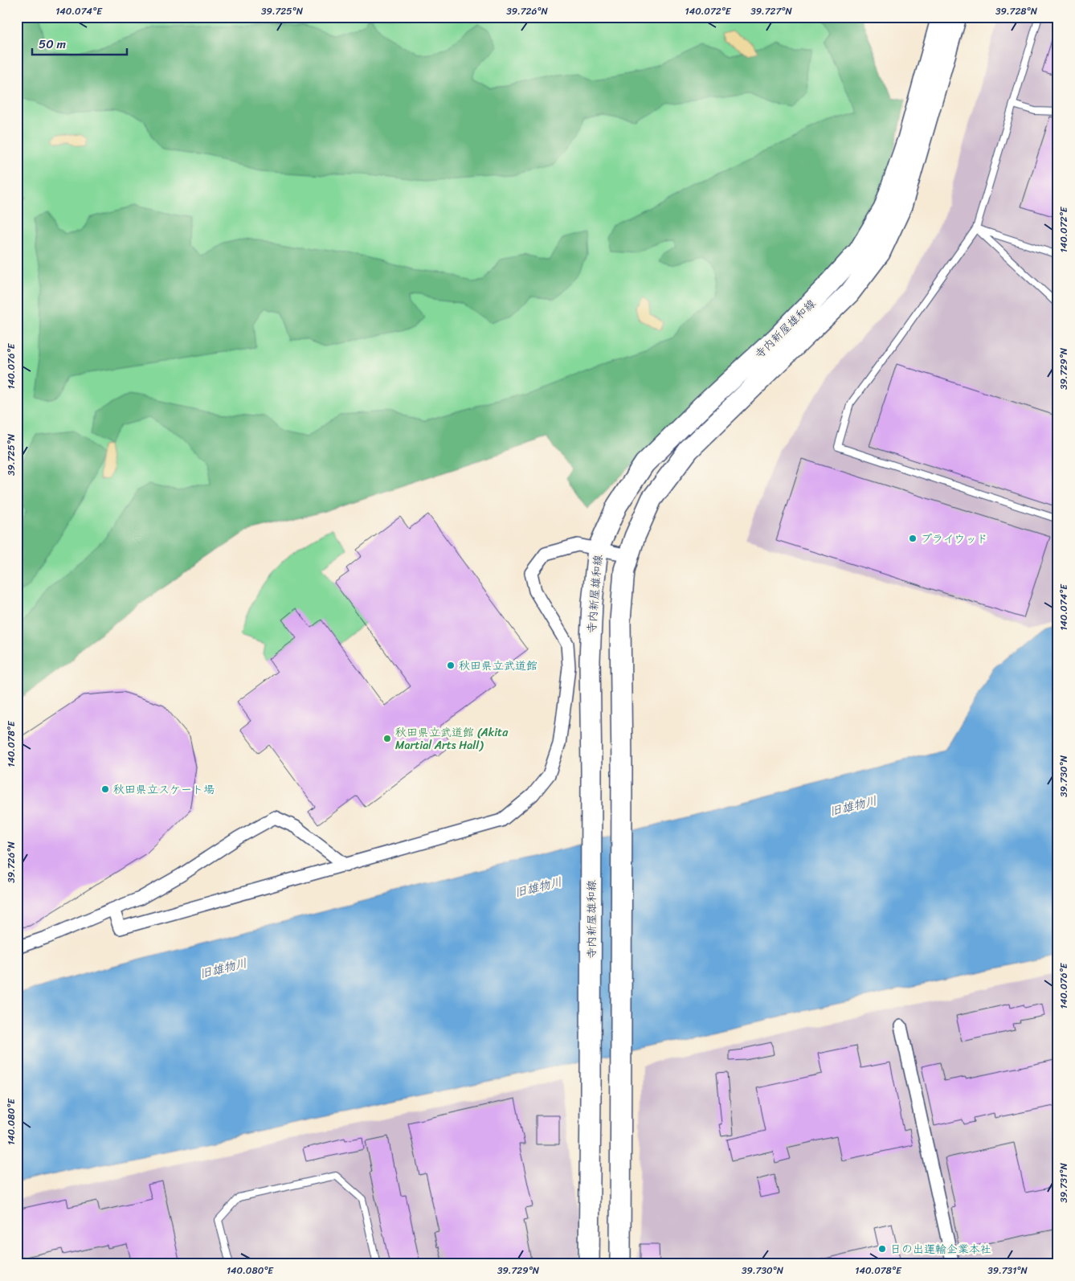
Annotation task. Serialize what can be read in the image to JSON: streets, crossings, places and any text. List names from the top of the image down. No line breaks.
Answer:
{"streets":{"main road":["寺内新屋雄和線"]},"water":["旧雄物川"],"places":["プライウッド","秋田県立武道館","秋田県立武道館 (Akita Martial Arts Hall)","秋田県立スケート場","日の出運輸企業本社"],"scale_bar":"50 m","coordinates":["140.074°E","39.725°N","39.726°N","140.072°E","39.727°N","39.728°N","140.076°E","39.729°N","140.078°E","39.730°N","140.080°E","39.731°N"]}
